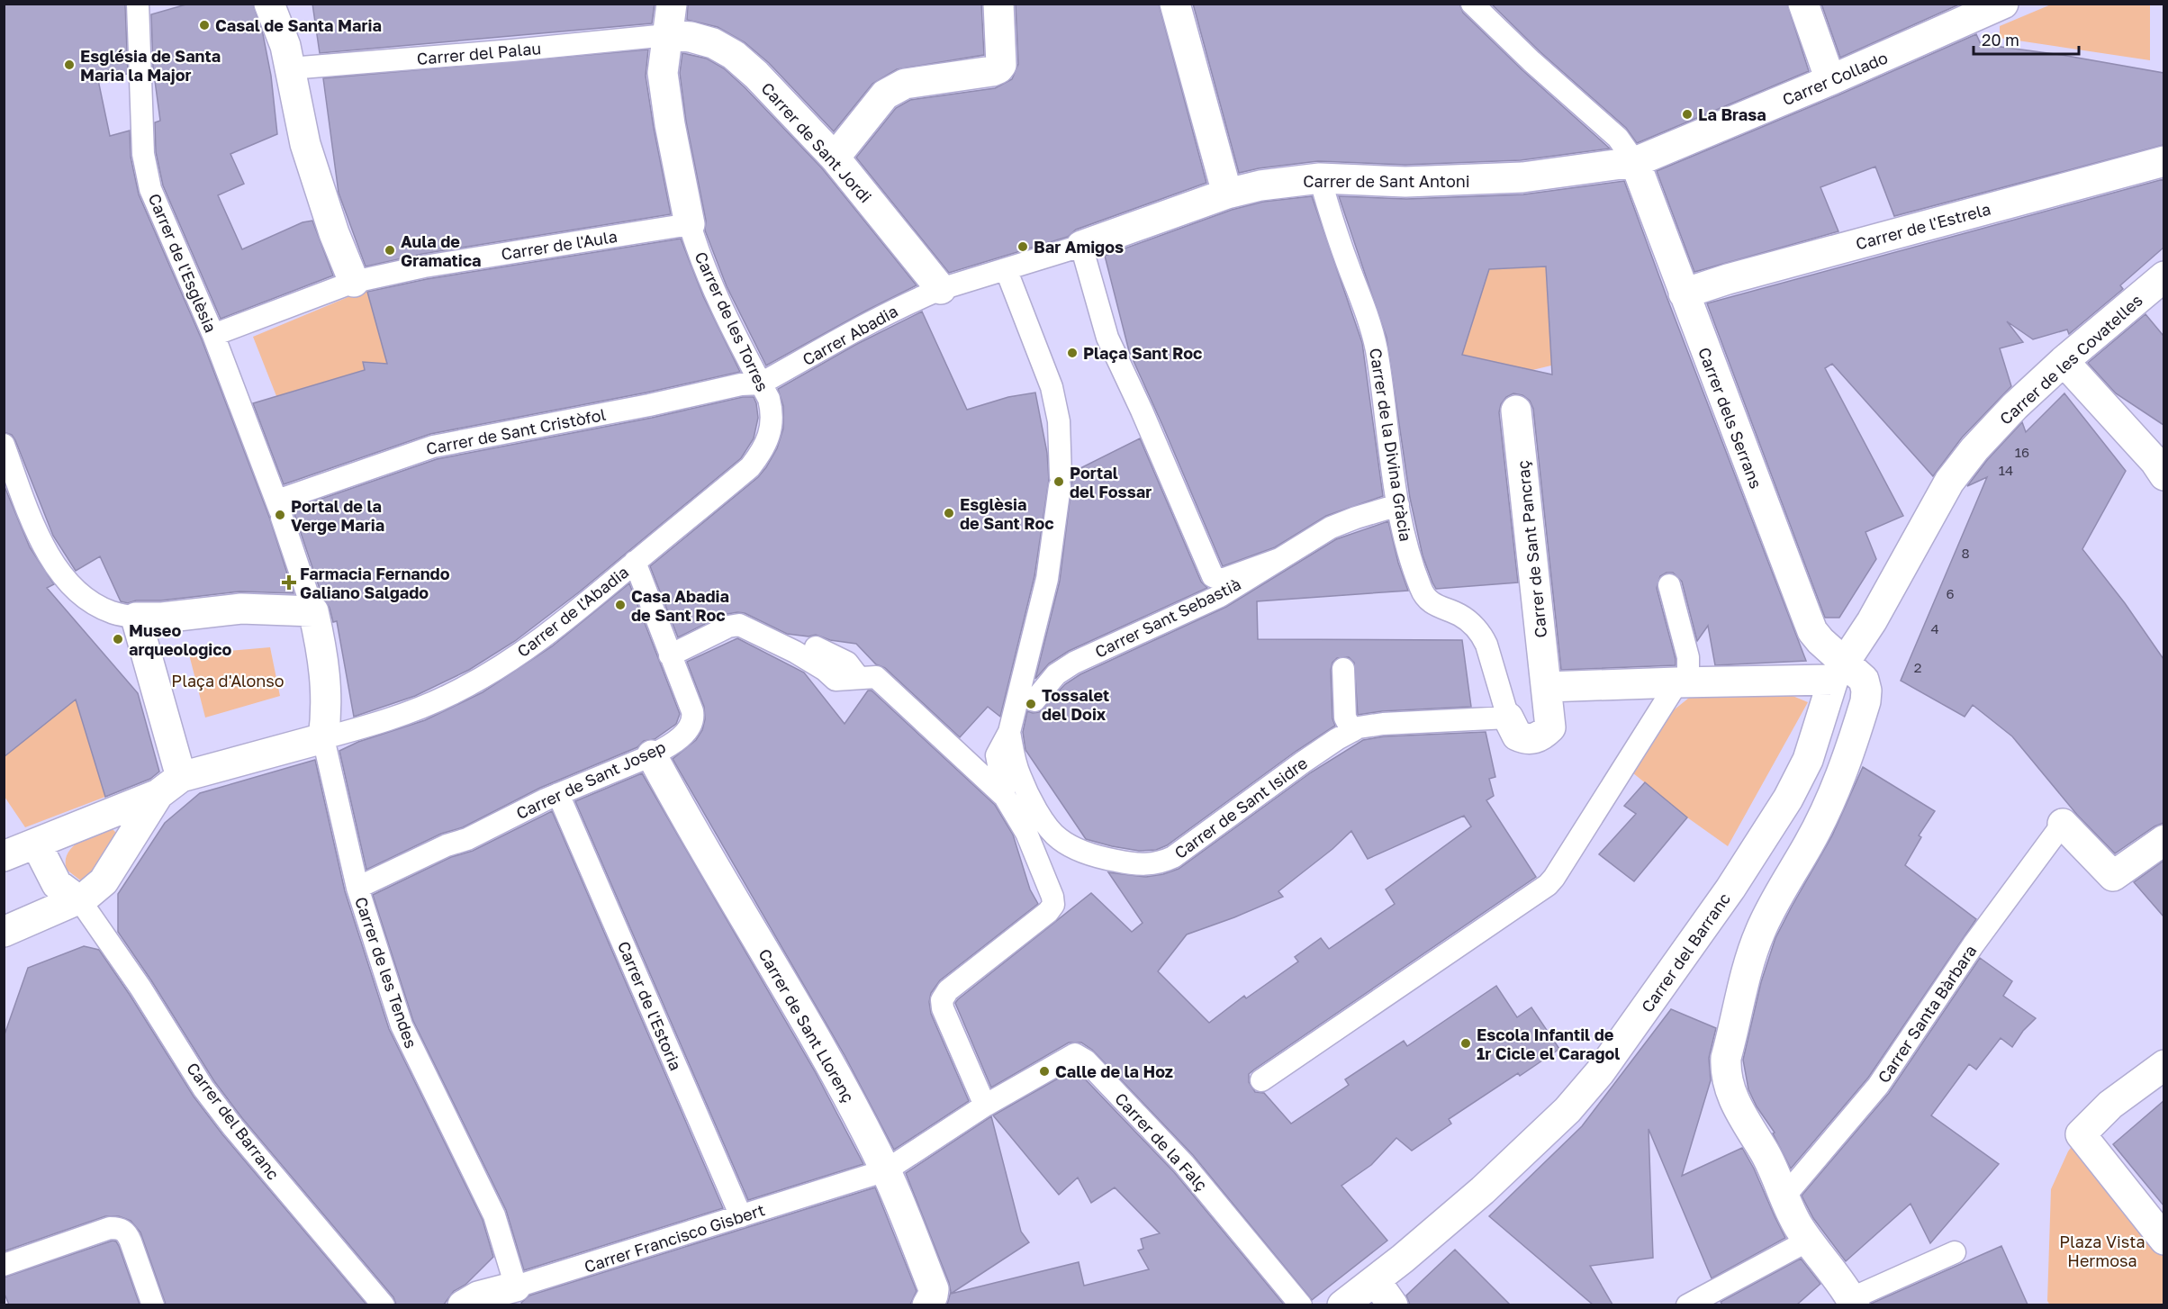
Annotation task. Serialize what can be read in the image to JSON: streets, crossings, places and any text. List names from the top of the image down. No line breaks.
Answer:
{"streets":{"street":["Carrer Collado","Carrer de Sant Jordi","Carrer de Sant Antoni","Carrer de l'Estrela","Carrer de les Covatelles","Carrer dels Serrans","Carrer de la Divina Gràcia","Carrer de Sant Pancraç","Carrer del Barranc","Carrer de Sant Llorenç","Carrer Francisco Gisbert"],"lane":["Carrer del Palau","Carrer de l'Aula","Carrer de l'Esglèsia","Carrer de les Torres","Carrer Abadia","Carrer de Sant Cristòfol","Carrer de l'Abadia","Carrer Sant Sebastià","Carrer de Sant Josep","Carrer de Sant Isidre","Carrer de les Tendes","Carrer de l'Estoria","Carrer Santa Bàrbara","Carrer de la Falç"]},"crossings":[["Carrer del Palau","Carrer de Sant Jordi"],["Carrer Collado","Carrer de Sant Antoni"],["Carrer Collado","Carrer dels Serrans"],["Carrer de Sant Jordi","Carrer Abadia"],["Carrer de Sant Antoni","Carrer Abadia"],["Carrer de Sant Antoni","Carrer dels Serrans"],["Carrer de Sant Antoni","Carrer de la Divina Gràcia"],["Carrer de l'Estrela","Carrer dels Serrans"],["Carrer de l'Aula","Carrer de l'Esglèsia"],["Carrer de l'Aula","Carrer de les Torres"],["Carrer de l'Esglèsia","Carrer de Sant Cristòfol"],["Carrer de les Torres","Carrer Abadia"],["Carrer de les Torres","Carrer de Sant Cristòfol"],["Carrer de les Torres","Carrer de l'Abadia"],["Carrer Abadia","Carrer de Sant Cristòfol"],["Carrer de les Covatelles","Carrer dels Serrans"],["Carrer de les Covatelles","Carrer del Barranc"],["Carrer dels Serrans","Carrer del Barranc"],["Carrer dels Serrans","Carrer Santa Bàrbara"],["Carrer de la Divina Gràcia","Carrer de Sant Pancraç"],["Carrer de la Divina Gràcia","Carrer Sant Sebastià"],["Carrer de la Divina Gràcia","Carrer de Sant Isidre"],["Carrer de l'Abadia","Carrer de Sant Josep"],["Carrer de l'Abadia","Carrer de les Tendes"],["Carrer de Sant Josep","Carrer de les Tendes"],["Carrer de Sant Josep","Carrer de l'Estoria"],["Carrer de Sant Josep","Carrer de Sant Llorenç"],["Carrer de les Tendes","Carrer Francisco Gisbert"],["Carrer de l'Estoria","Carrer Francisco Gisbert"],["Carrer de Sant Llorenç","Carrer de la Falç"],["Carrer de Sant Llorenç","Carrer Francisco Gisbert"],["Carrer de la Falç","Carrer Francisco Gisbert"]],"parks":["Plaça d'Alonso","Plaza Vista Hermosa"],"places":{"other":["Casal de Santa Maria","Església de Santa Maria la Major","La Brasa","Bar Amigos","Aula de Gramatica","Plaça Sant Roc","Portal del Fossar","Esglèsia de Sant Roc","Portal de la Verge Maria","Casa Abadia de Sant Roc","Museo arqueologico","Tossalet del Doix","Escola Infantil de 1r Cicle el Caragol","Calle de la Hoz"],"health":["Farmacia Fernando Galiano Salgado"]},"house_numbers":["16","14","8","6","4","2"],"scale_bar":"20 m"}
